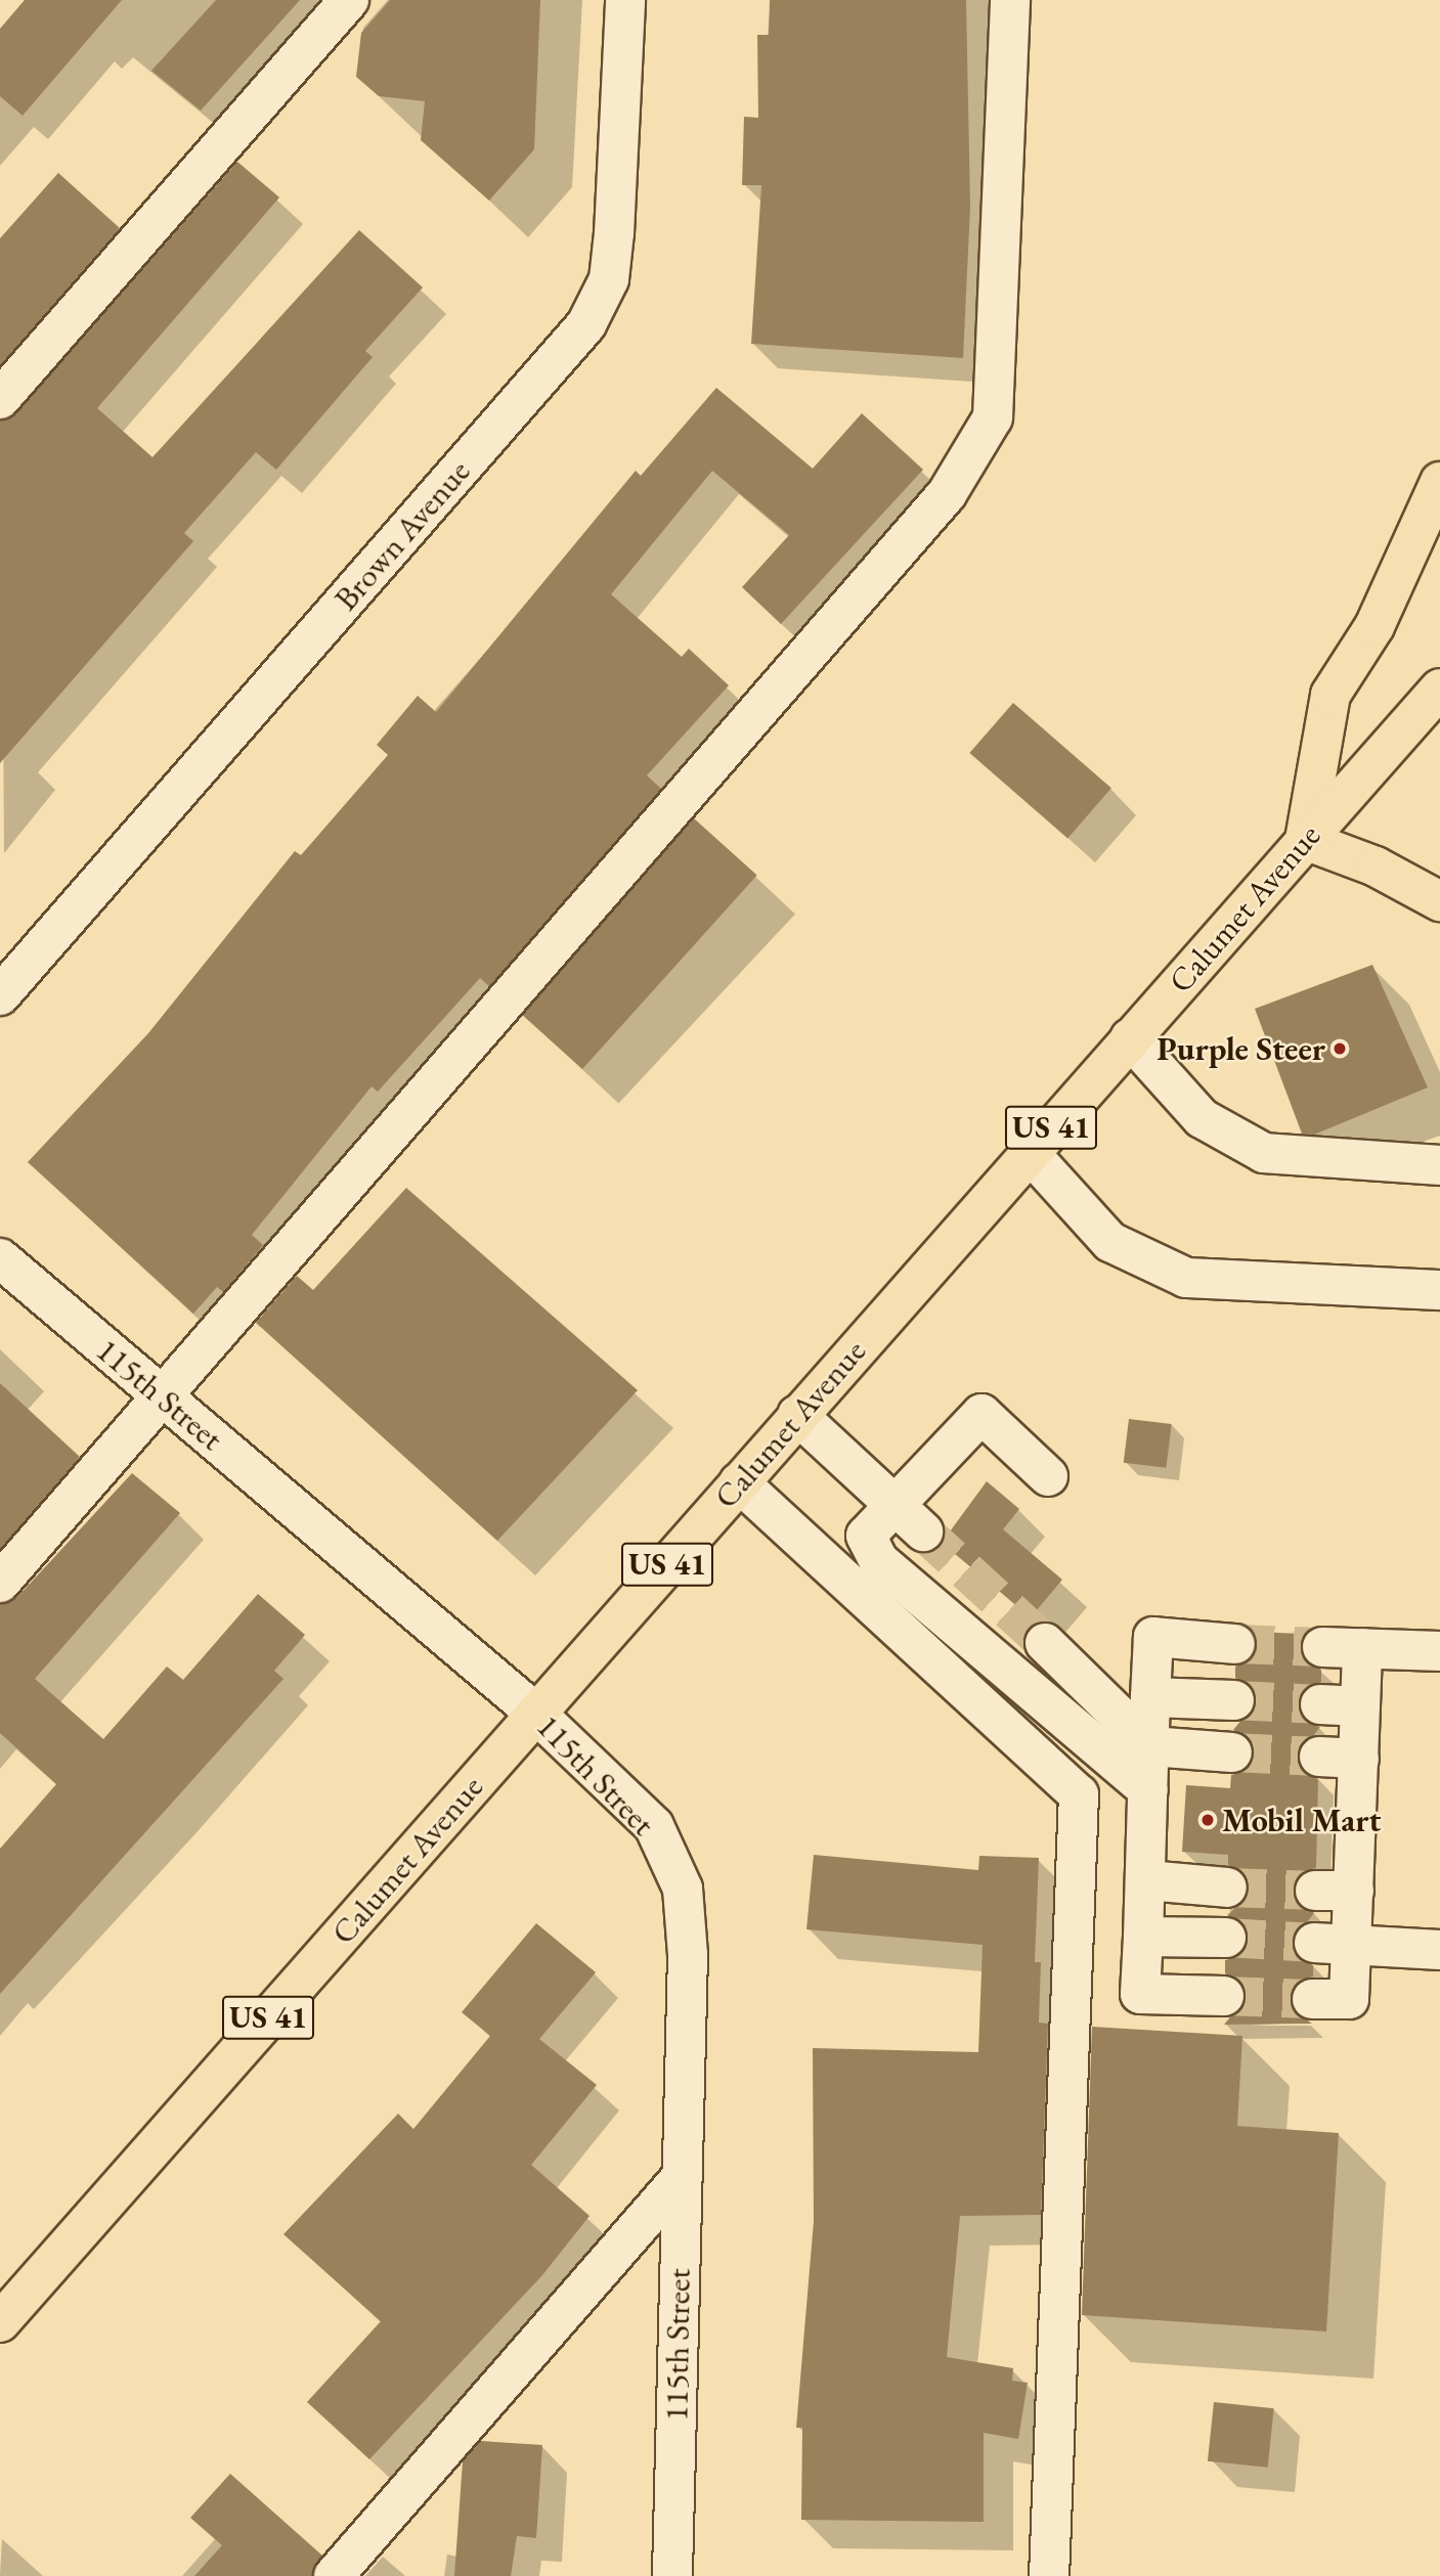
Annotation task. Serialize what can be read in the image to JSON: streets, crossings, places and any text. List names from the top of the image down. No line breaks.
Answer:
{"streets":{"main road":["Calumet Avenue","US 41"],"street":["Brown Avenue","115th Street"]},"crossings":[["Calumet Avenue","115th Street"]],"places":["Purple Steer","Mobil Mart"]}
